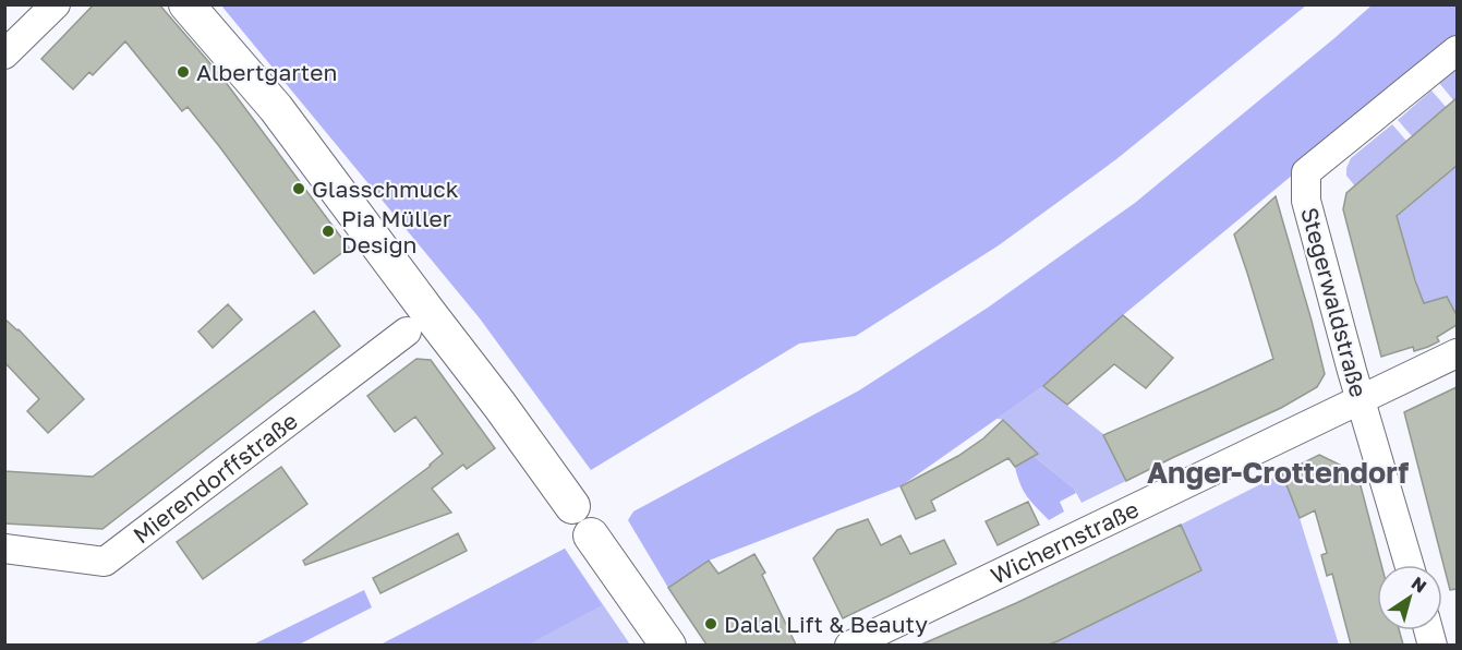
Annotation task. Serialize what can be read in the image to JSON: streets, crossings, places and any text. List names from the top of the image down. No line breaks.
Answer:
{"streets":{"street":["Stegerwaldstraße","Mierendorffstraße","Wichernstraße"]},"crossings":[["Stegerwaldstraße","Wichernstraße"]],"districts":["Anger-Crottendorf"],"places":["Albertgarten","Glasschmuck","Pia Müller Design","Dalal Lift & Beauty"],"north":"top right"}
